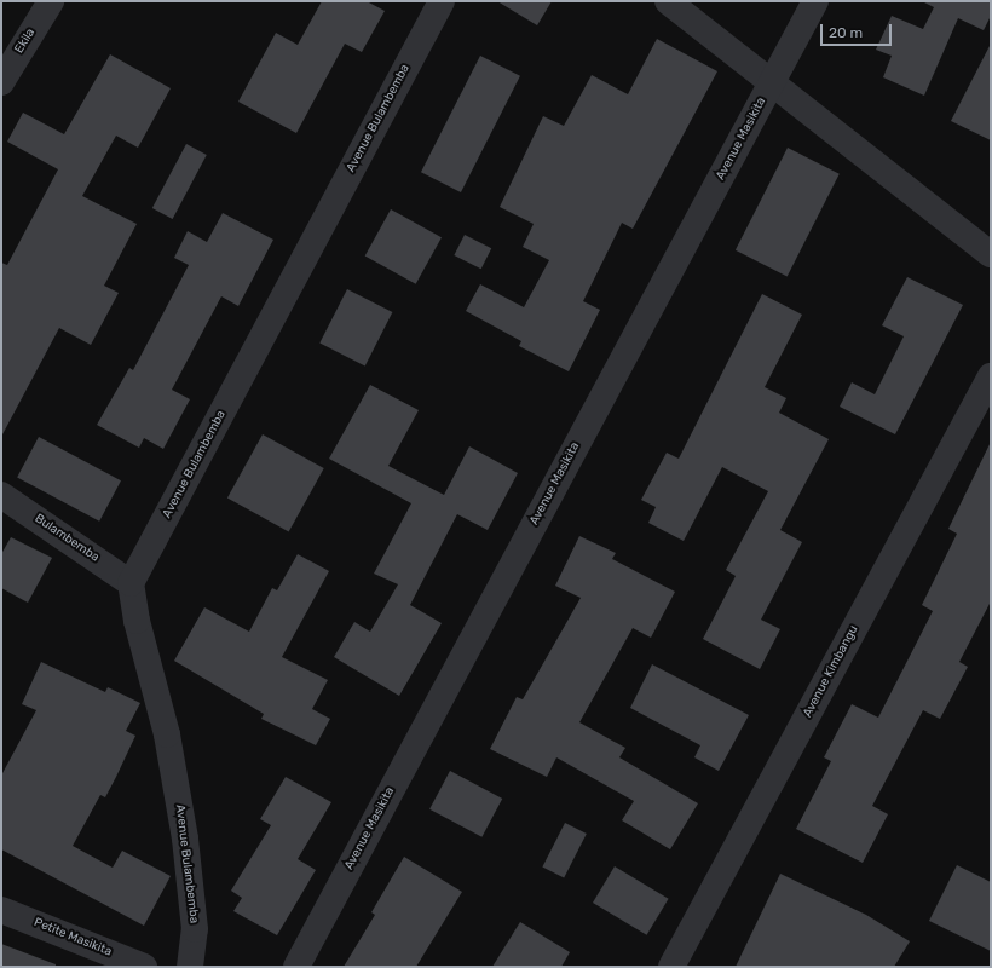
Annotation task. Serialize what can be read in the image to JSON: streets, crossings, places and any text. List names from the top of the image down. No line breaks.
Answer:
{"streets":{"street":["Ekila","Avenue Bulambemba","Avenue Masikita","Bulambemba","Avenue Kimbangu","Petite Masikita"]},"crossings":[["Avenue Bulambemba","Bulambemba"]],"scale_bar":"20 m"}
